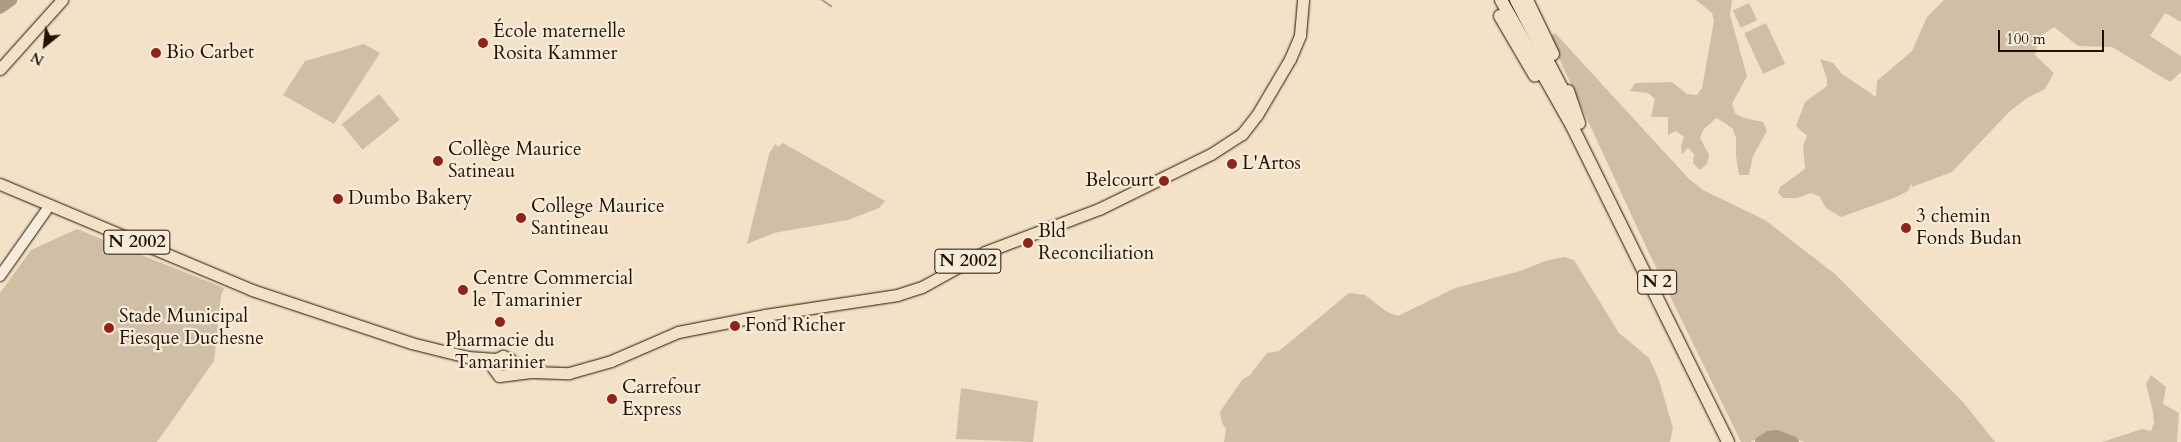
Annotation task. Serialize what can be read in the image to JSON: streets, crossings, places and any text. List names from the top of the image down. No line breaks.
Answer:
{"streets":{"highway":["N 2"],"main road":["N 2002"]},"places":["École maternelle Rosita Kammer","Bio Carbet","Collège Maurice Satineau","L'Artos","Belcourt","Dumbo Bakery","College Maurice Santineau","3 chemin Fonds Budan","Bld Reconciliation","Centre Commercial le Tamarinier","Pharmacie du Tamarinier","Fond Richer","Stade Municipal Fiesque Duchesne","Carrefour Express"],"scale_bar":"100 m","north":"bottom left"}
